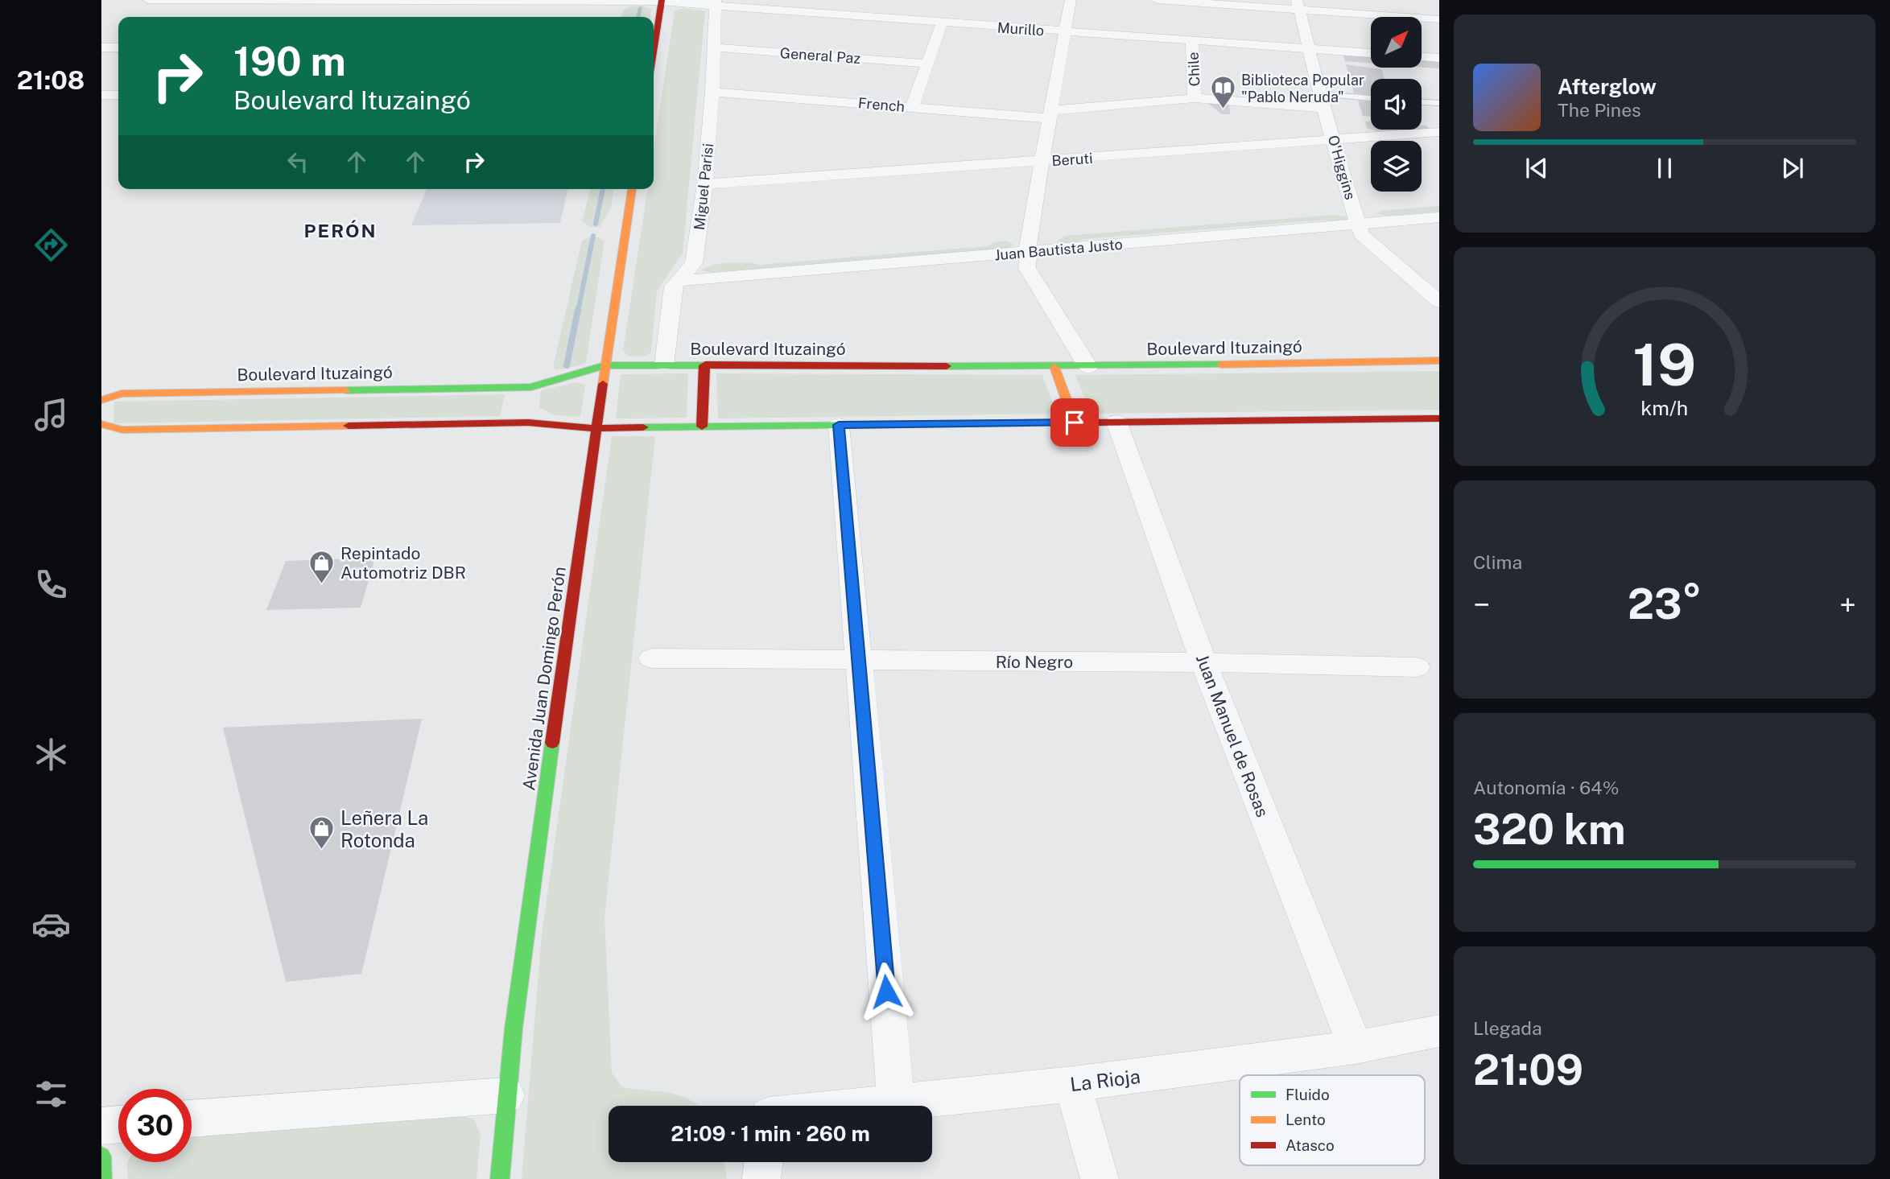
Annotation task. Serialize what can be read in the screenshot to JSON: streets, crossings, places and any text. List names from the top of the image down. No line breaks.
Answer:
{"streets":{"main road":["Boulevard Ituzaingó","Avenida Juan Domingo Perón"],"street":["Murillo","General Paz","Chile","French","Beruti","O'Higgins","Miguel Parisi","Juan Bautista Justo","Río Negro","Juan Manuel de Rosas","La Rioja"]},"crossings":[["Murillo","Chile"],["Murillo","O'Higgins"],["Murillo","Miguel Parisi"],["General Paz","Miguel Parisi"],["Chile","French"],["French","O'Higgins"],["French","Miguel Parisi"],["Beruti","O'Higgins"],["Beruti","Miguel Parisi"],["O'Higgins","Juan Bautista Justo"],["Boulevard Ituzaingó","Avenida Juan Domingo Perón"],["Río Negro","Juan Manuel de Rosas"],["Juan Manuel de Rosas","La Rioja"]],"districts":["PERÓN"],"places":{"library":["Biblioteca Popular \"Pablo Neruda\""],"shop":["Repintado Automotriz DBR","Leñera La Rotonda"]},"legend":["Fluido","Lento","Atasco"],"north":"top right","page":{"tabs":"21:08","turn":["190 m","Boulevard Ituzaingó"],"song":["Afterglow","The Pines"],"tile":["Clima",["Autonomía · 64%","320 km"],["Llegada","21:09"]],"heat":["−","23°","+"],"limit":"30","trip":"21:09 · 1 min · 260 m","gauge":["19","km/h"]}}
